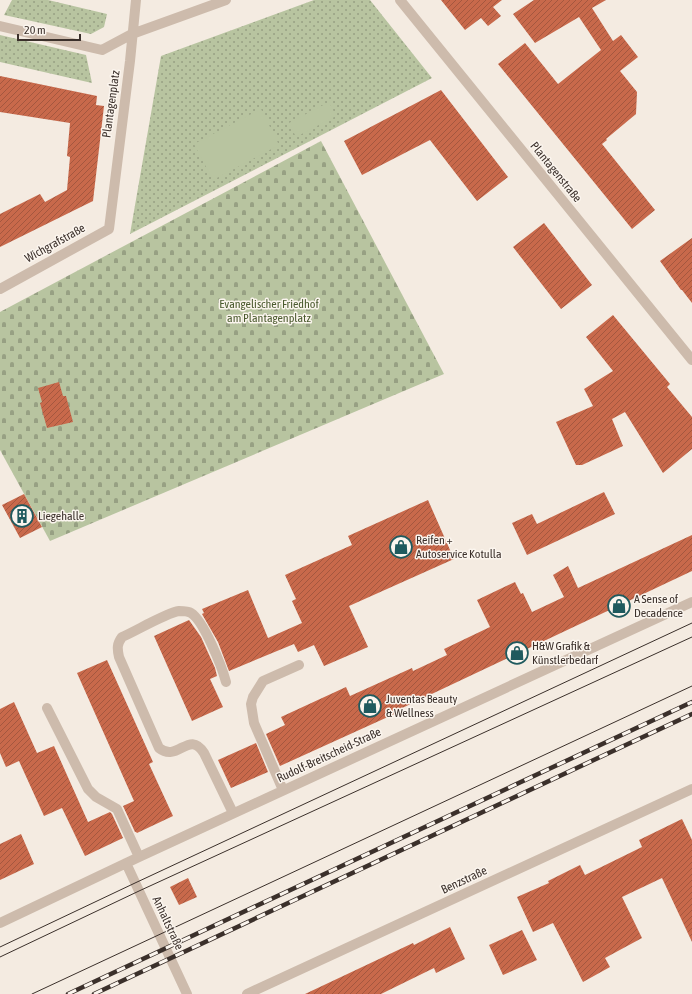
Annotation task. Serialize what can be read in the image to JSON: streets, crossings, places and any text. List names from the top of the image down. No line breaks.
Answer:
{"streets":{"street":["Plantagenplatz","Plantagenstraße","Wichgrafstraße","Rudolf-Breitscheid-Straße","Benzstraße","Anhaltstraße"]},"crossings":[["Plantagenplatz","Wichgrafstraße"],["Rudolf-Breitscheid-Straße","Anhaltstraße"]],"parks":["Evangelischer Friedhof am Plantagenplatz"],"places":{"building":["Liegehalle"],"shop":["Reifen + Autoservice Kotulla","A Sense of Decadence","H&W Grafik & Künstlerbedarf","Juventas Beauty & Wellness"]},"scale_bar":"20 m"}
